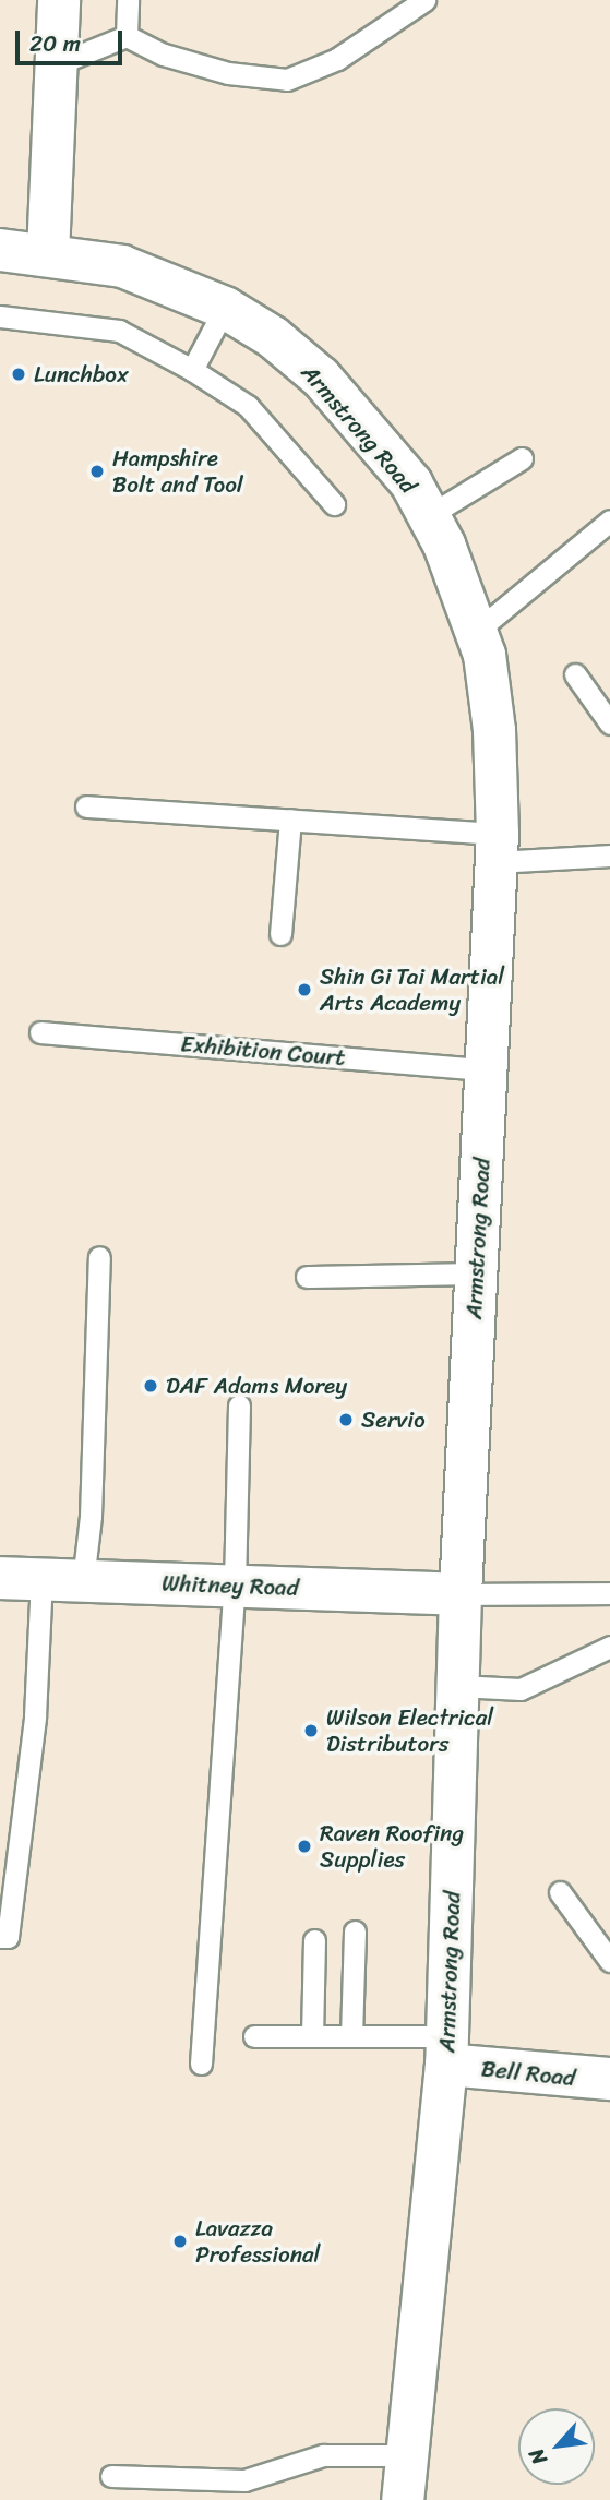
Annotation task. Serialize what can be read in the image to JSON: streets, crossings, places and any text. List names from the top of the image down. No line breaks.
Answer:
{"streets":{"street":["Armstrong Road","Whitney Road","Bell Road"],"lane":["Exhibition Court"]},"crossings":[["Armstrong Road","Exhibition Court"],["Armstrong Road","Whitney Road"],["Armstrong Road","Bell Road"]],"places":["Lunchbox","Hampshire Bolt and Tool","Shin Gi Tai Martial Arts Academy","DAF Adams Morey","Servio","Wilson Electrical Distributors","Raven Roofing Supplies","Lavazza Professional"],"scale_bar":"20 m","north":"bottom left"}
